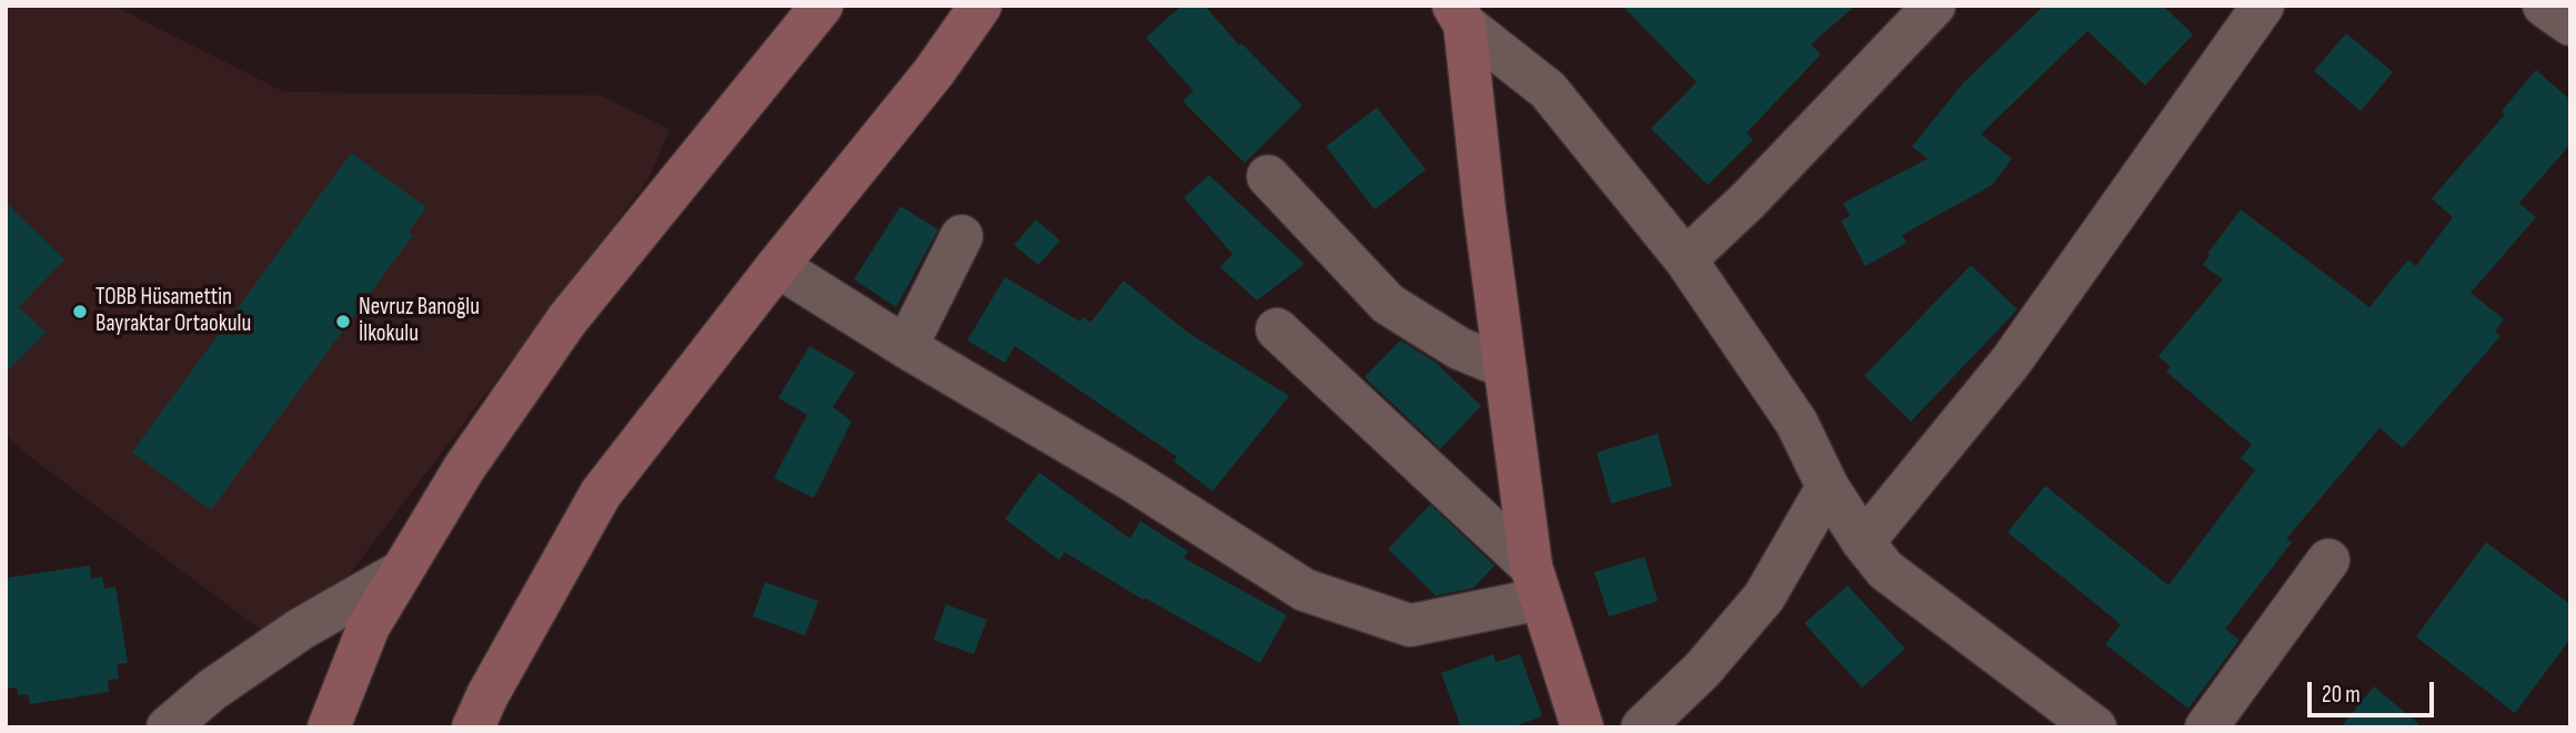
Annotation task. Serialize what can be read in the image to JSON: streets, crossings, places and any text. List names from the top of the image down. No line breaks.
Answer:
{"places":["TOBB Hüsamettin Bayraktar Ortaokulu","Nevruz Banoğlu İlkokulu"],"scale_bar":"20 m"}
